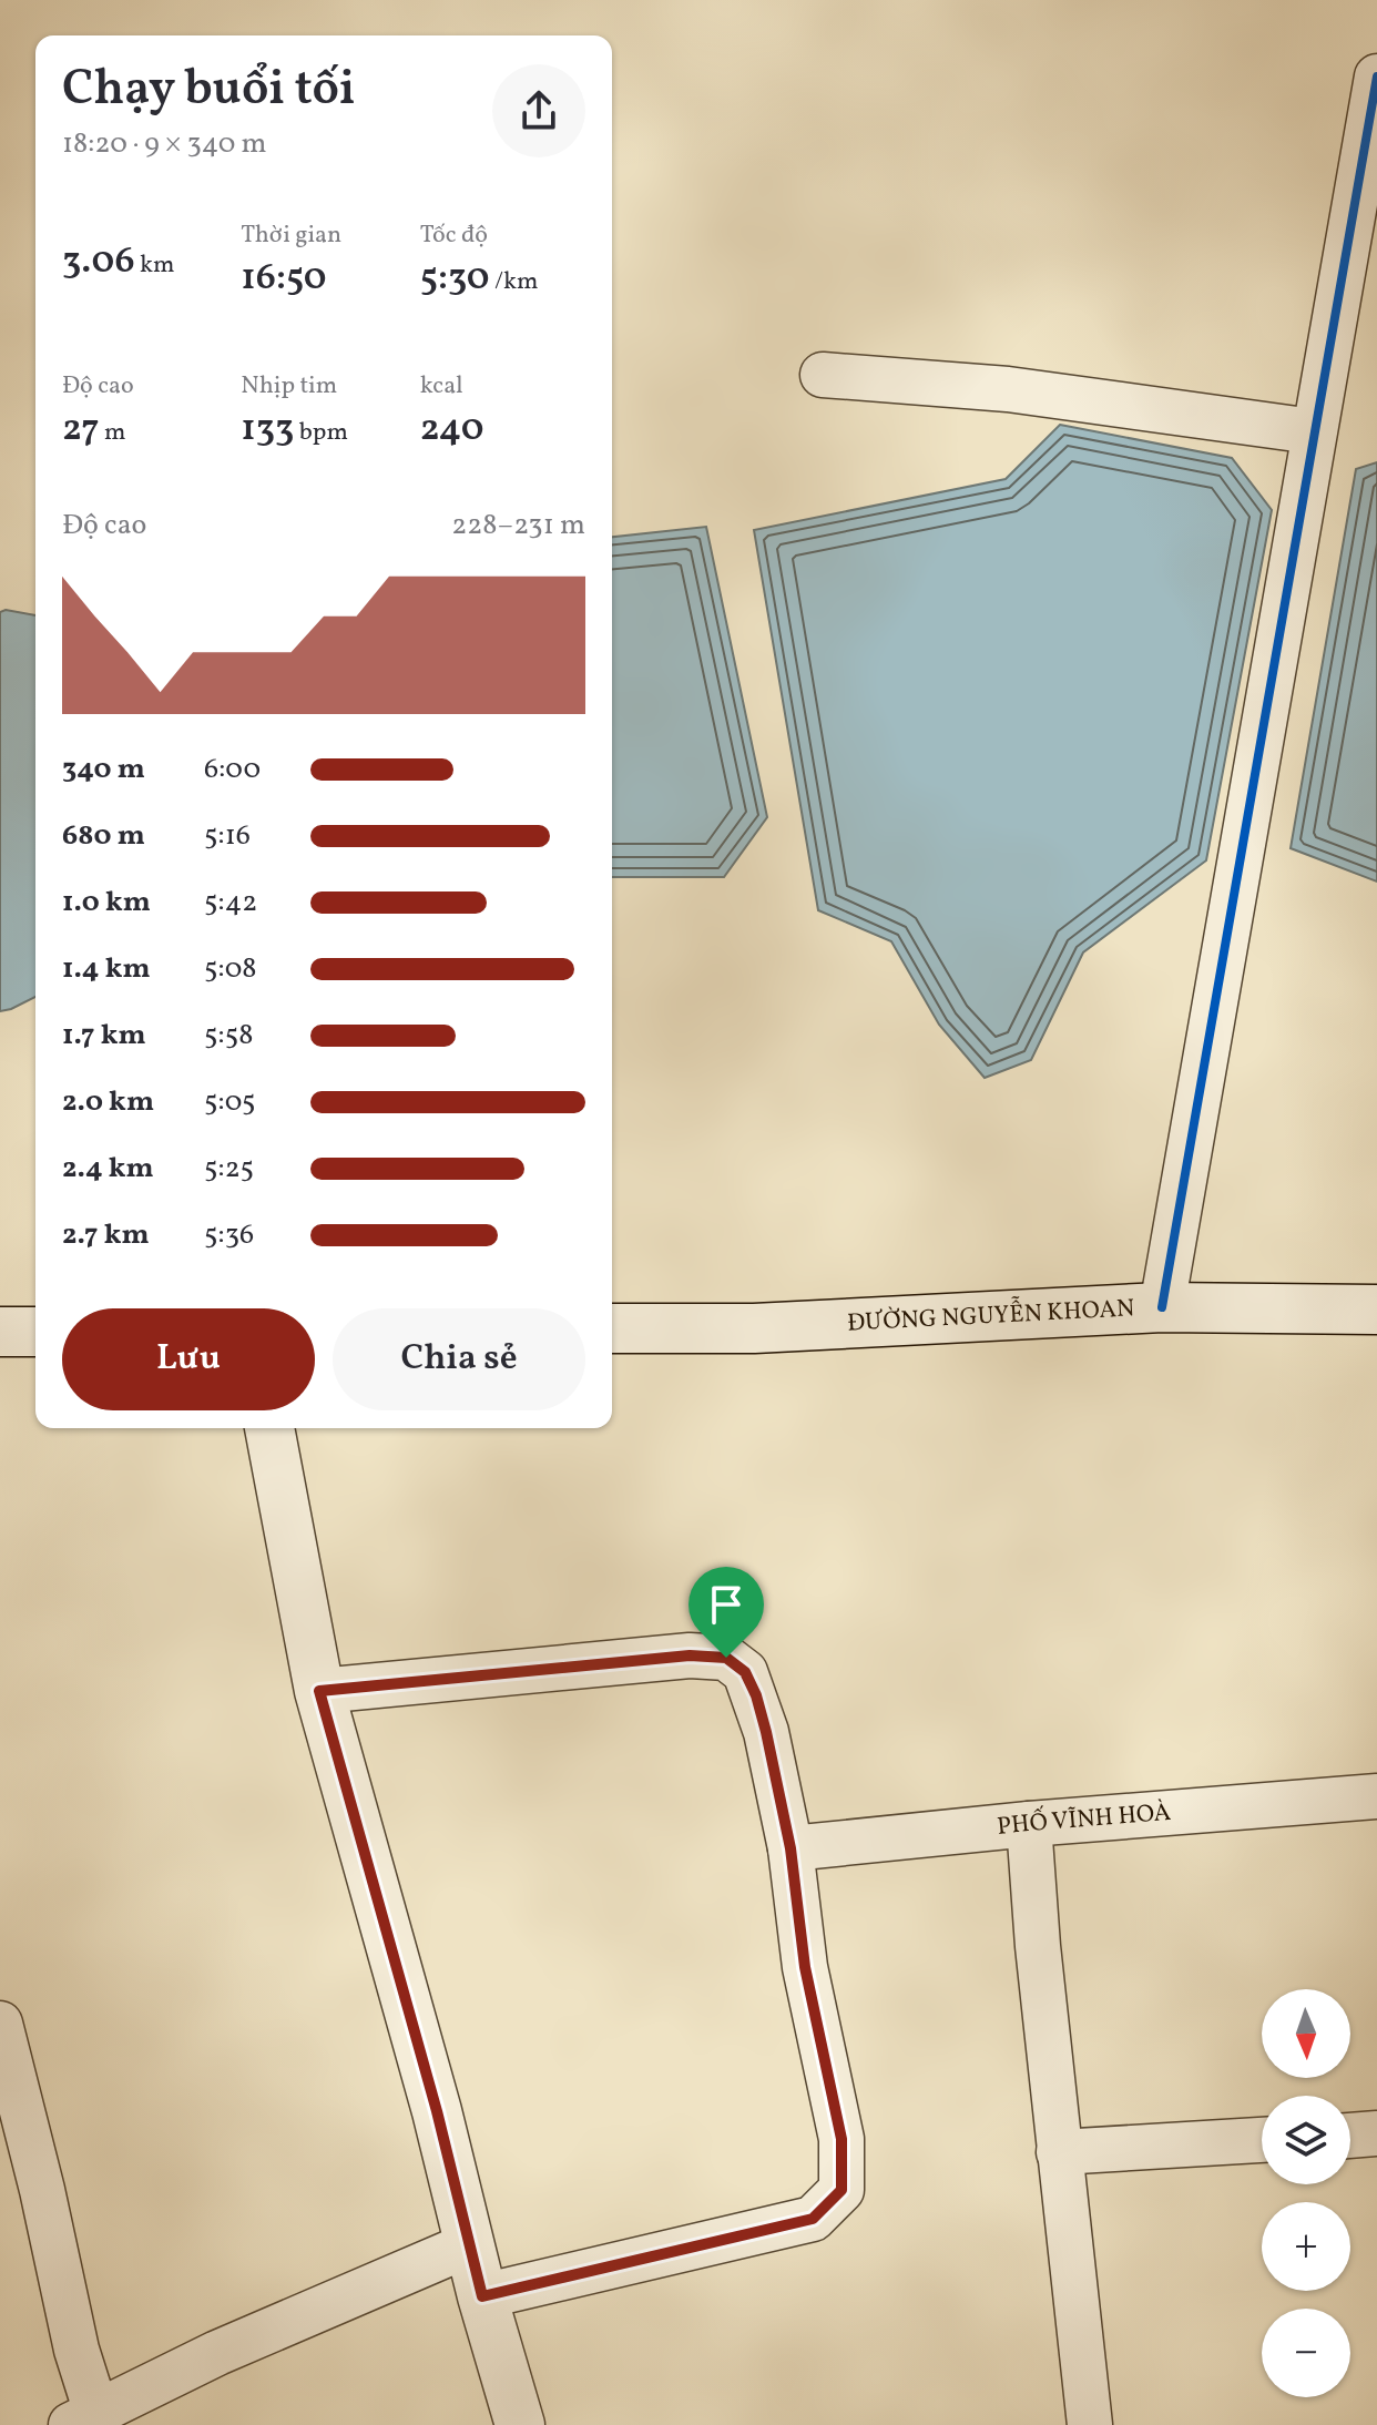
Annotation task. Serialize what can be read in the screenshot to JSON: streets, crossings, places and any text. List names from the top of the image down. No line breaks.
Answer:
{"streets":{"street":["ĐƯỜNG NGUYỄN KHOAN","PHỐ VĨNH HOÀ"]},"north":"bottom","page":{"heading":["Chạy buổi tối","18:20 · 9 × 340 m"],"stats":[["3.06 km"],["Thời gian","16:50"],["Tốc độ","5:30 /km"],["Độ cao","27 m"],["Nhịp tim","133 bpm"],["kcal","240"]],"chart":["Độ cao","228–231 m"],"list":[{"name":"340 m","note":"6:00"},{"name":"680 m","note":"5:16"},{"name":"1.0 km","note":"5:42"},{"name":"1.4 km","note":"5:08"},{"name":"1.7 km","note":"5:58"},{"name":"2.0 km","note":"5:05"},{"name":"2.4 km","note":"5:25"},{"name":"2.7 km","note":"5:36"}],"buttons":["Lưu","Chia sẻ"],"map_buttons":["+","−"]}}
